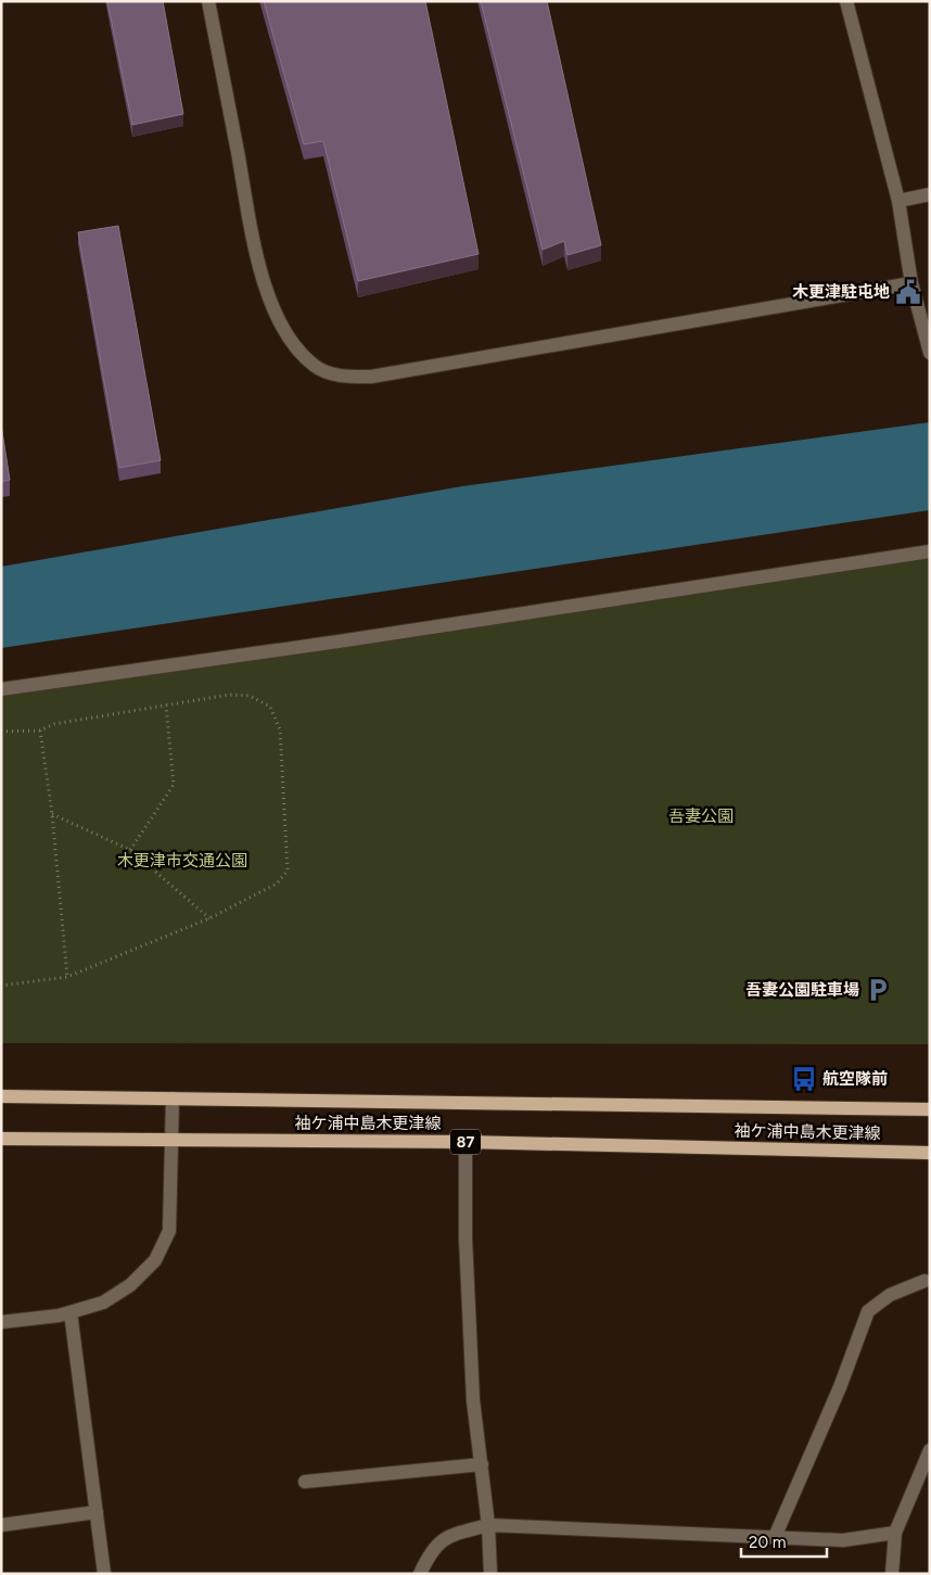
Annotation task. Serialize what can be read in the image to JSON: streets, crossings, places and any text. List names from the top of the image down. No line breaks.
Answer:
{"streets":{"main road":["袖ケ浦中島木更津線","87"]},"parks":["吾妻公園","木更津市交通公園"],"places":{"public building":["木更津駐屯地"],"parking":["吾妻公園駐車場"],"bus stop":["航空隊前"]},"scale_bar":"20 m"}
